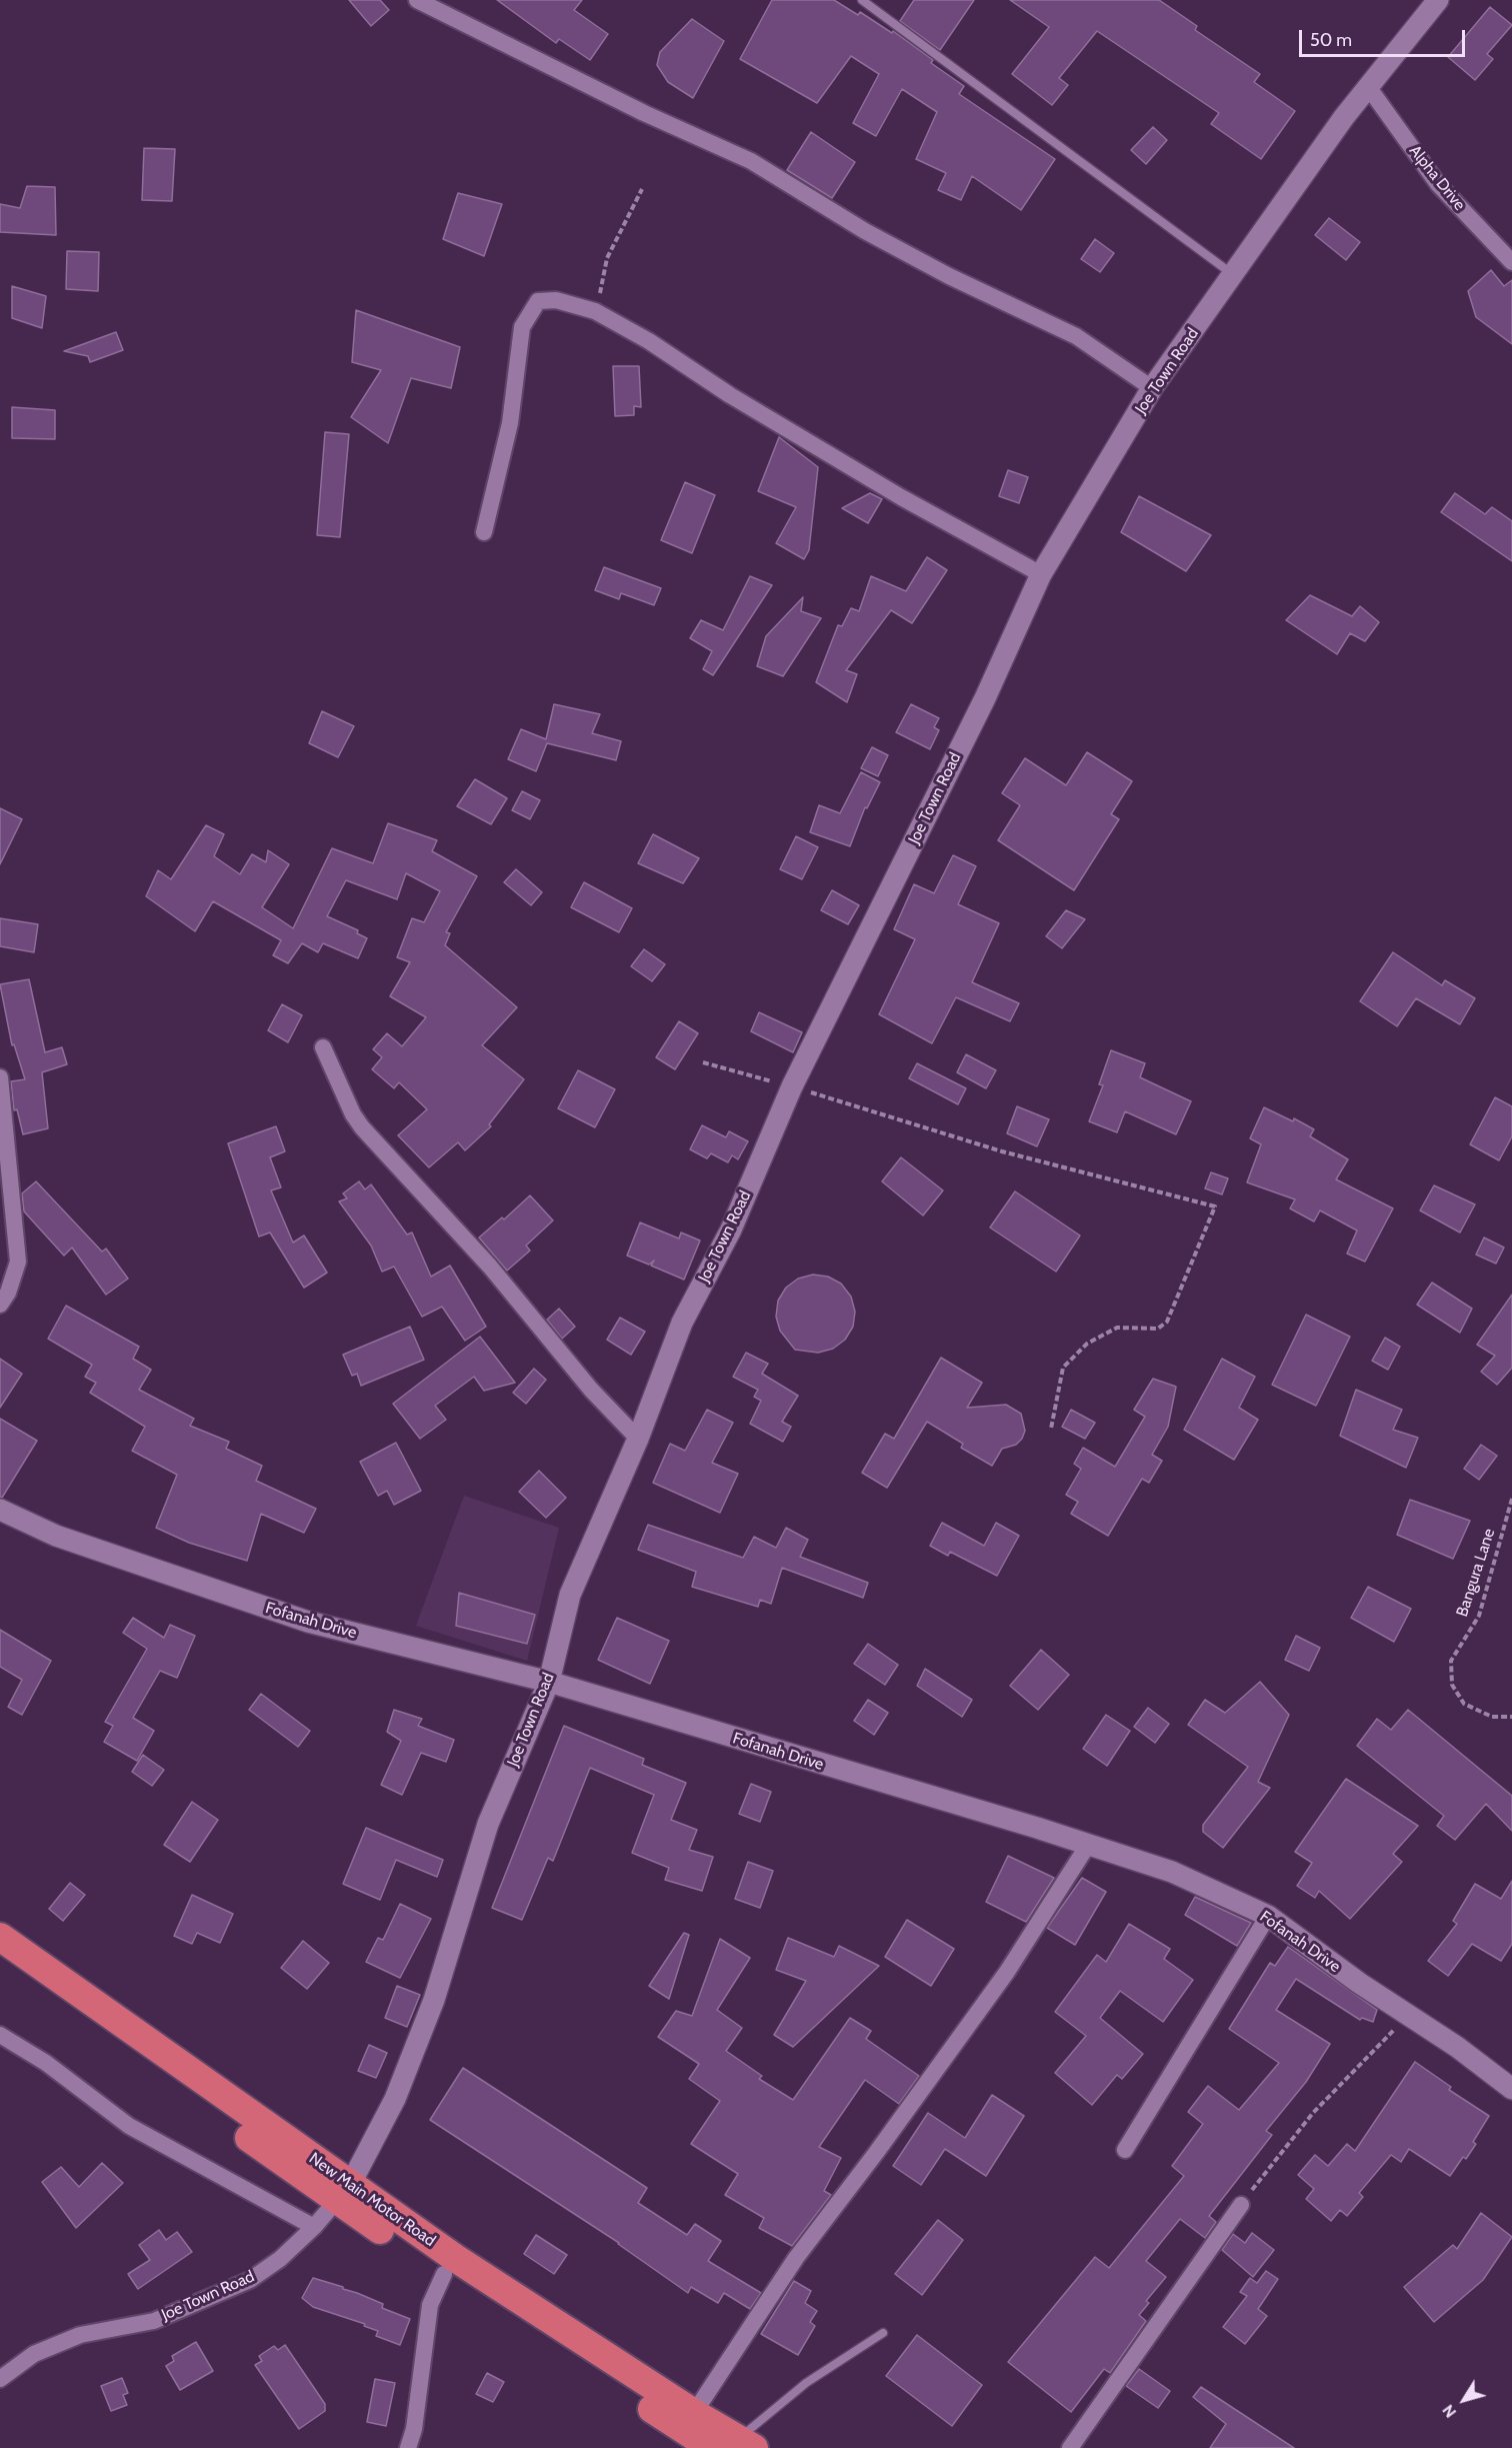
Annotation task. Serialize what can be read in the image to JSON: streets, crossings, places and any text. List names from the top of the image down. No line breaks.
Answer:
{"streets":{"highway":["New Main Motor Road"],"street":["Alpha Drive","Joe Town Road","Fofanah Drive"],"path":["Bangura Lane"]},"crossings":[["Alpha Drive","Joe Town Road"],["Joe Town Road","Fofanah Drive"],["Joe Town Road","New Main Motor Road"]],"scale_bar":"50 m","north":"bottom left"}
